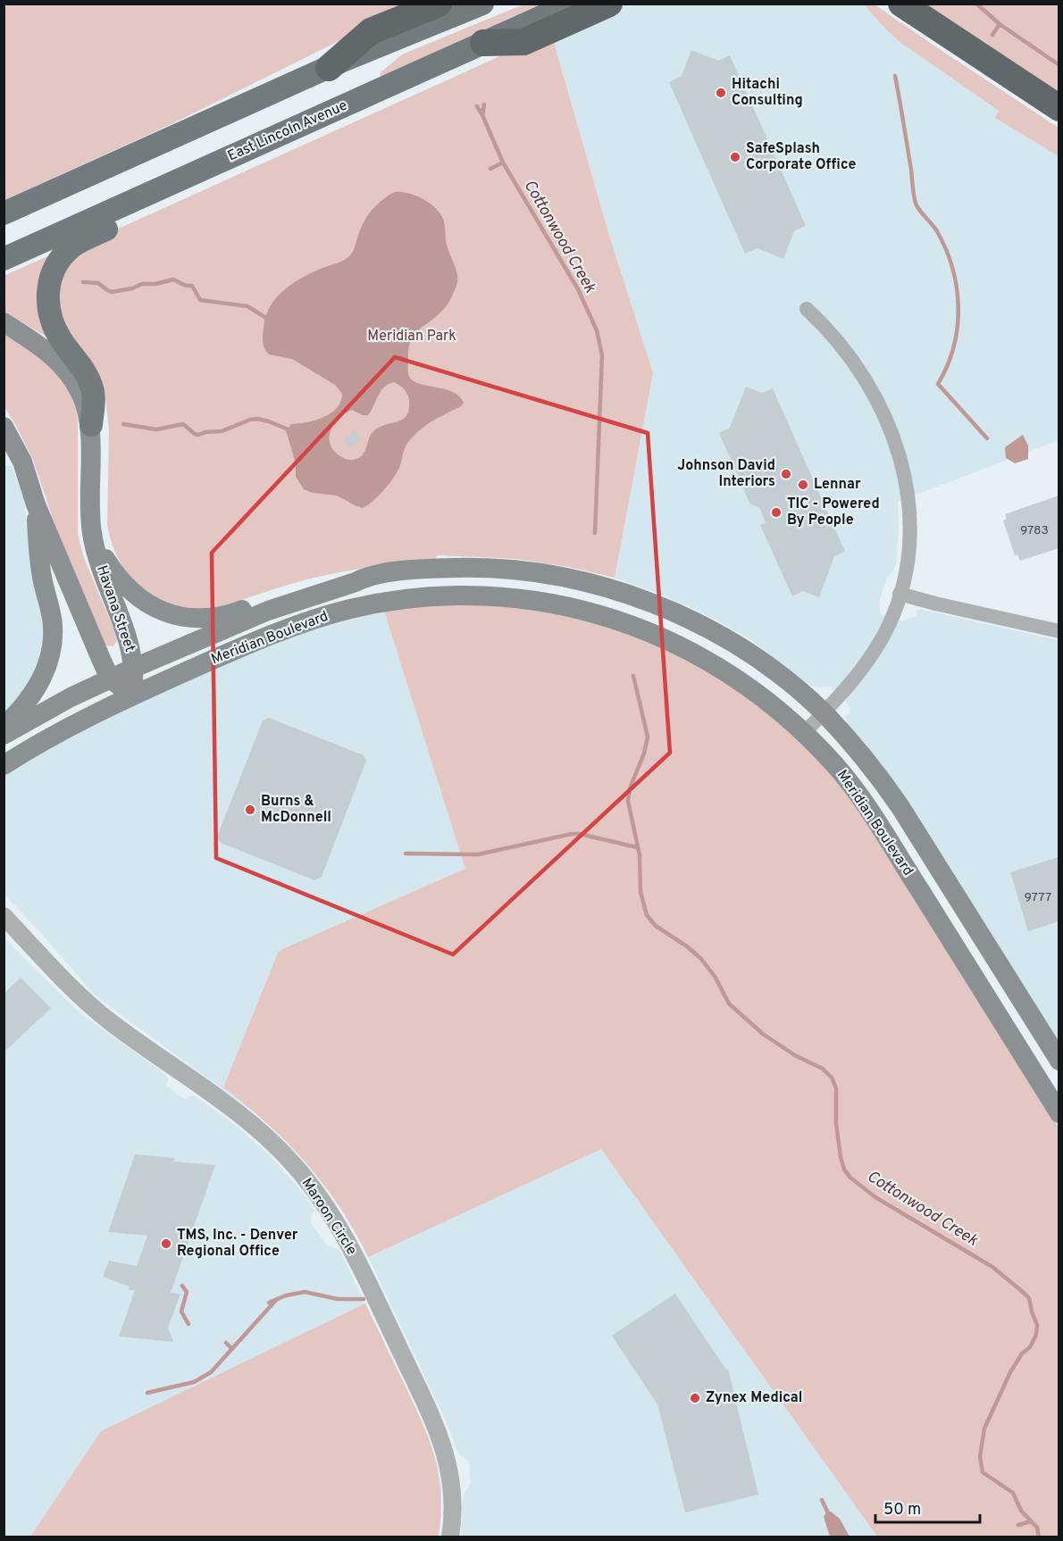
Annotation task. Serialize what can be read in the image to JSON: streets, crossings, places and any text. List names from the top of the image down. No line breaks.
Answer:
{"streets":{"main road":["East Lincoln Avenue","Havana Street","Meridian Boulevard"],"street":["Maroon Circle"]},"crossings":[["Havana Street","Meridian Boulevard"]],"water":["Cottonwood Creek"],"parks":["Meridian Park"],"places":["Hitachi Consulting","SafeSplash Corporate Office","Johnson David Interiors","Lennar","TIC - Powered By People","Burns & McDonnell","TMS, Inc. - Denver Regional Office","Zynex Medical"],"house_numbers":["9783","9777"],"scale_bar":"50 m"}
